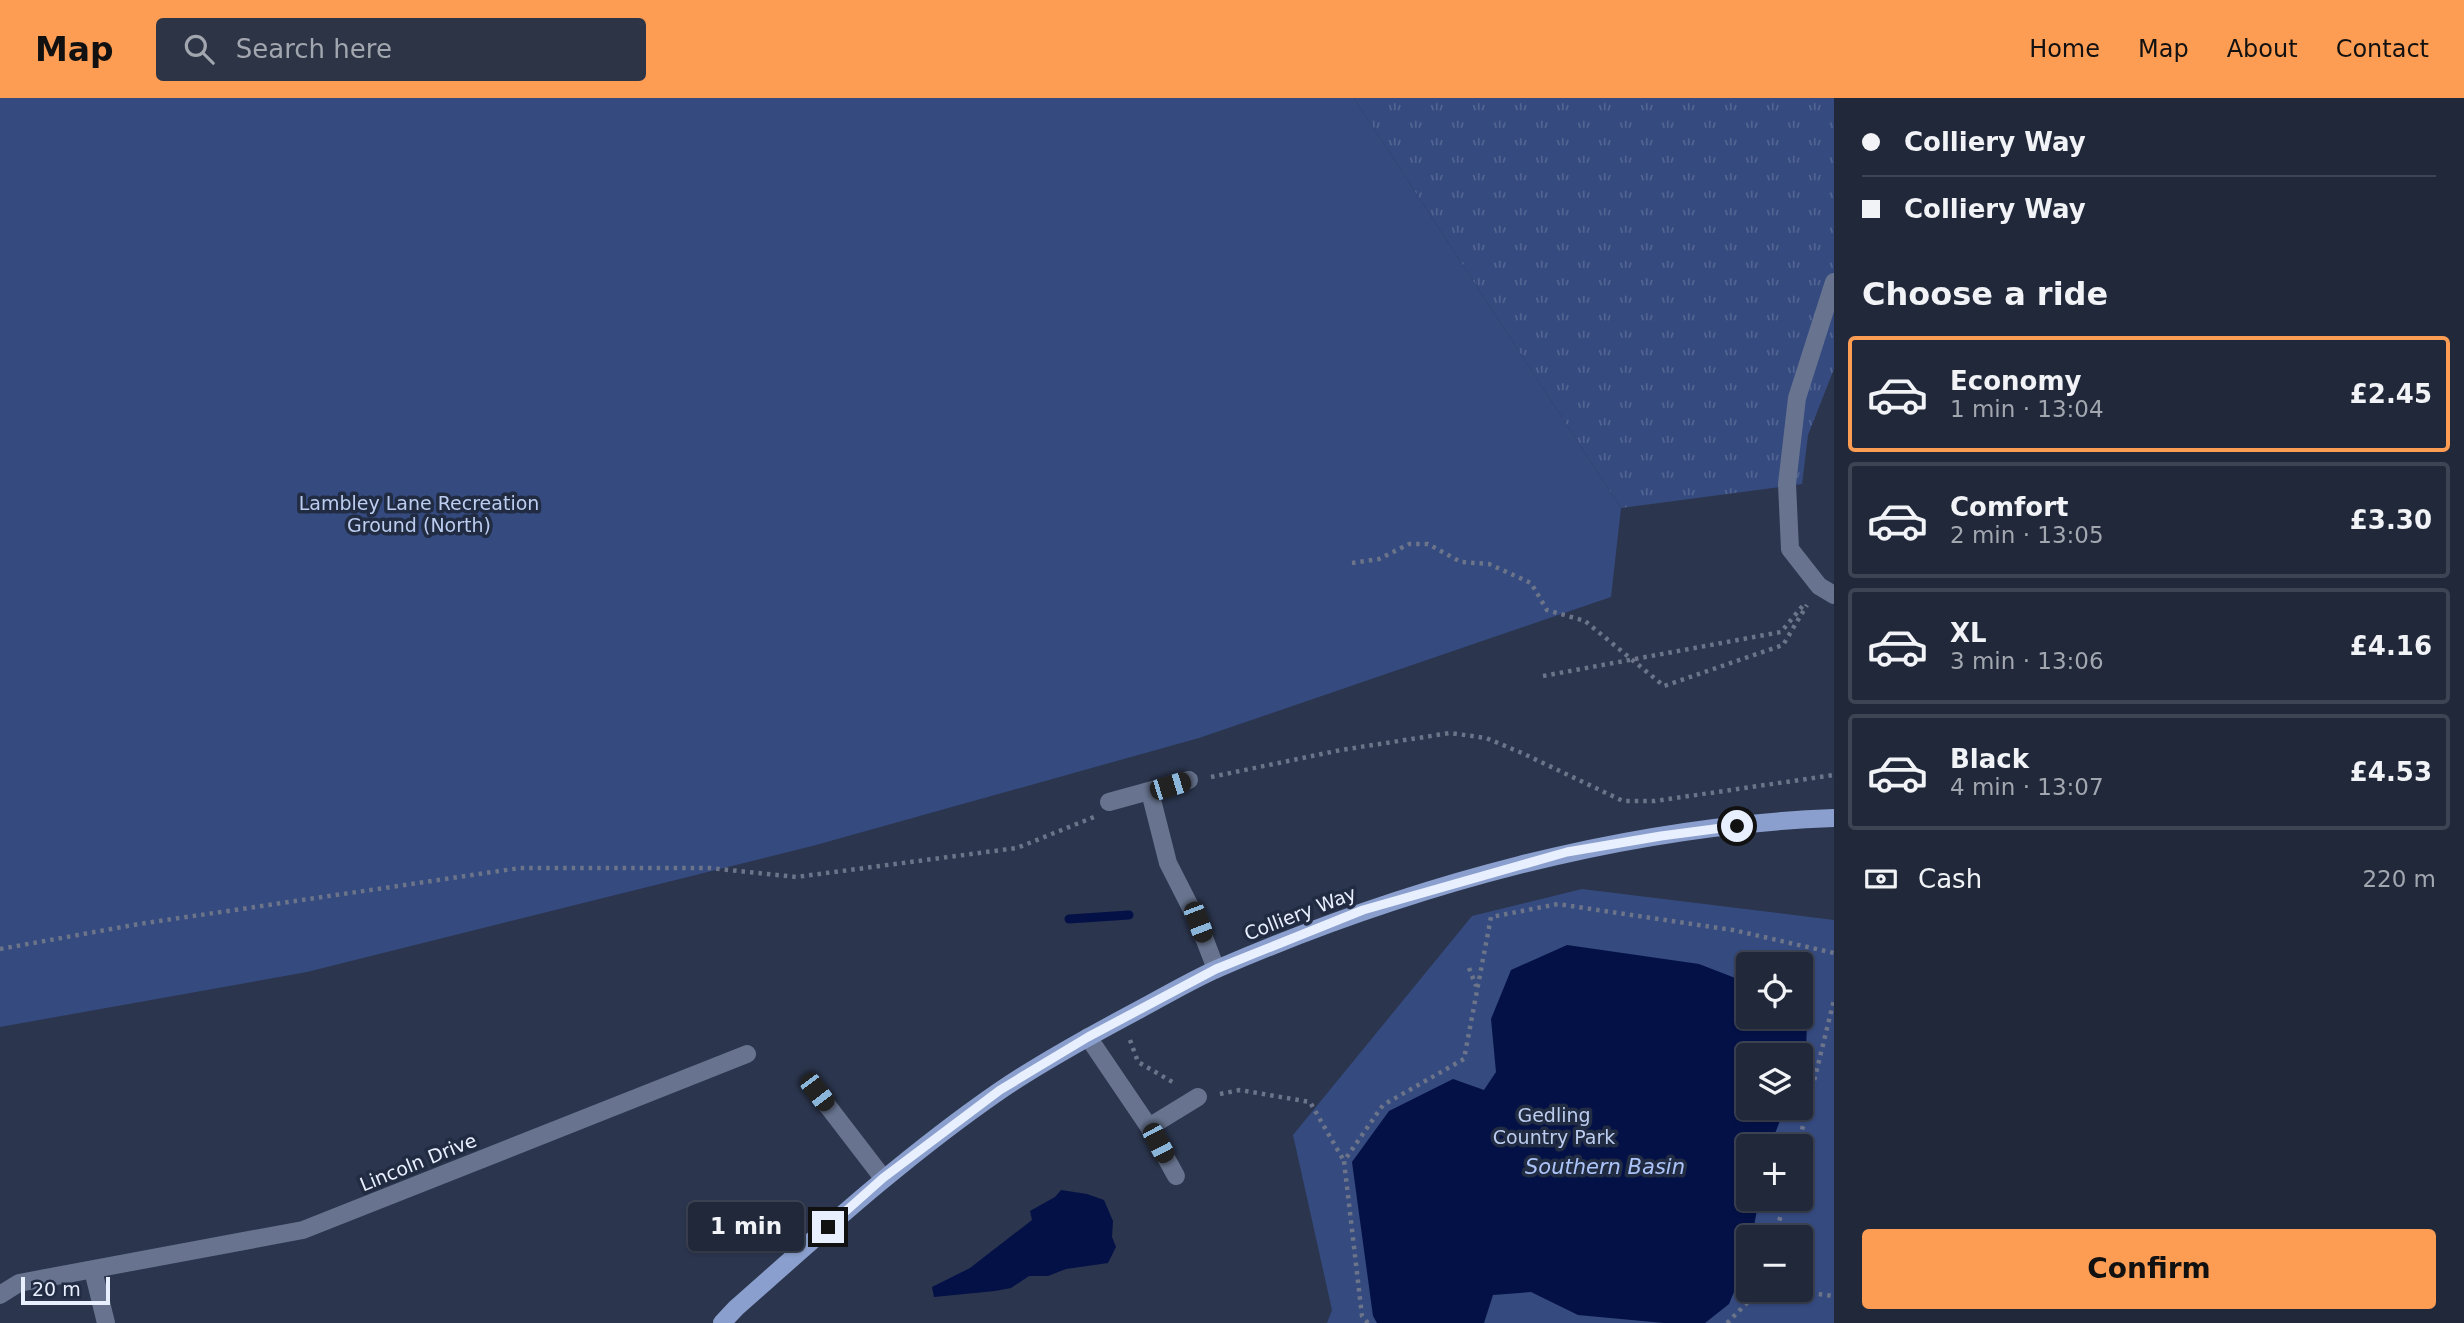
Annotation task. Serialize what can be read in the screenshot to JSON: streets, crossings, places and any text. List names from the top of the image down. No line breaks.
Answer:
{"streets":{"main road":["Colliery Way"],"street":["Lincoln Drive"]},"water":["Southern Basin"],"parks":["Lambley Lane Recreation Ground (North)","Gedling Country Park"],"scale_bar":"20 m","page":{"header":"Map","search":"Search here","nav":["Home","Map","About","Contact"],"banner":["Colliery Way","Colliery Way"],"heading":"Choose a ride","list":[{"name":"Economy","note":"1 min · 13:04","value":"£2.45"},{"name":"Comfort","note":"2 min · 13:05","value":"£3.30"},{"name":"XL","note":"3 min · 13:06","value":"£4.16"},{"name":"Black","note":"4 min · 13:07","value":"£4.53"}],"pay":["Cash","220 m"],"map_buttons":["+","−"],"bubble":"1 min","buttons":"Confirm","scale":"20 m"}}
